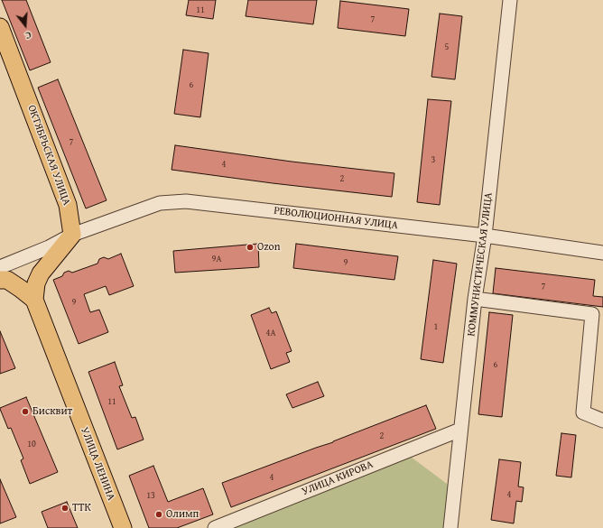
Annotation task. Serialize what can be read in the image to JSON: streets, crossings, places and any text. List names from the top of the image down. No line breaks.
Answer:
{"streets":{"main road":["ОКТЯБРЬСКАЯ УЛИЦА","УЛИЦА ЛЕНИНА"],"street":["РЕВОЛЮЦИОННАЯ УЛИЦА","КОММУНИСТИЧЕСКАЯ УЛИЦА","УЛИЦА КИРОВА"]},"crossings":[["ОКТЯБРЬСКАЯ УЛИЦА","РЕВОЛЮЦИОННАЯ УЛИЦА"],["РЕВОЛЮЦИОННАЯ УЛИЦА","КОММУНИСТИЧЕСКАЯ УЛИЦА"],["КОММУНИСТИЧЕСКАЯ УЛИЦА","УЛИЦА КИРОВА"]],"places":["Ozon","Бисквит","ТТК","Олимп"],"house_numbers":["11","7","5","6","7","3","4","2","9А","9","7","9","1","4А","6","11","2","10","4","4","13"],"north":"bottom"}
